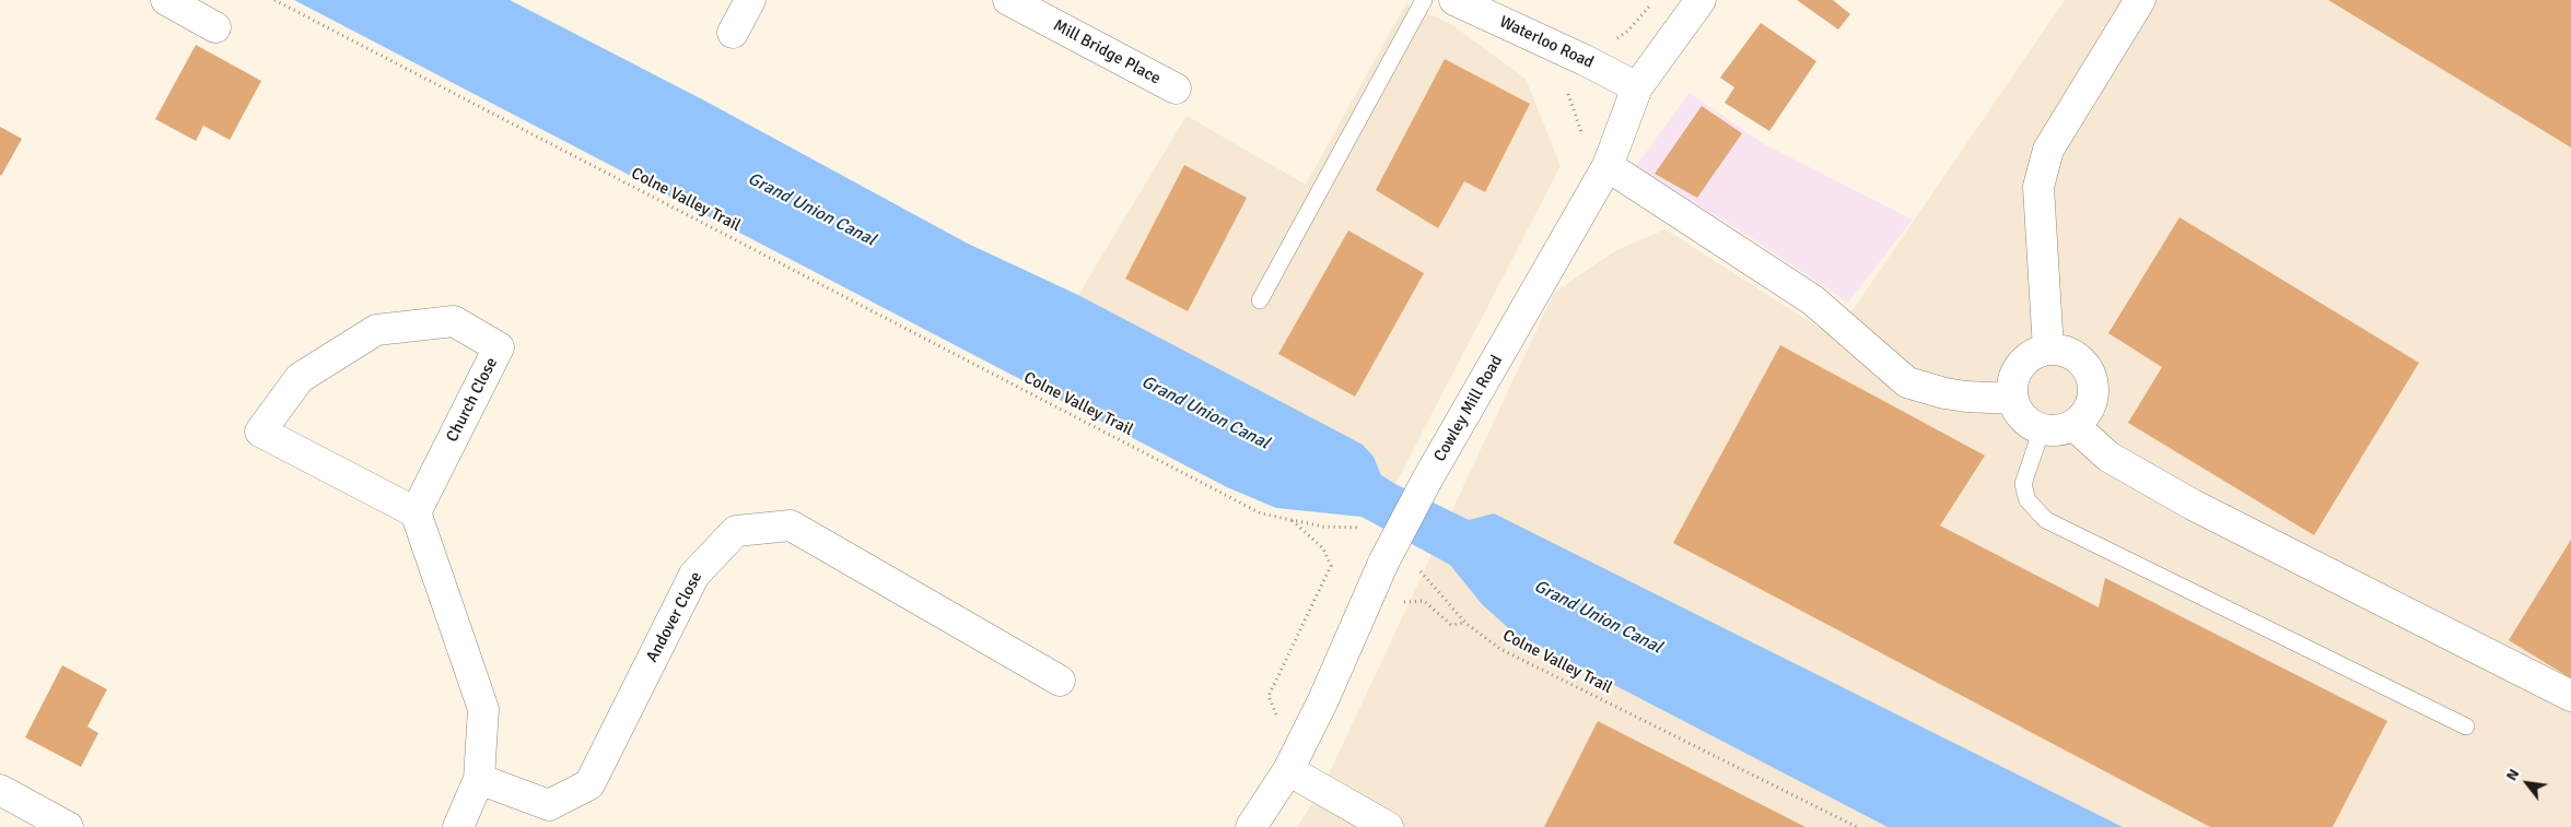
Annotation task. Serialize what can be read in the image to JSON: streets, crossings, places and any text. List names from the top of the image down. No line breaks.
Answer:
{"streets":{"street":["Waterloo Road","Mill Bridge Place","Church Close","Cowley Mill Road","Andover Close"],"path":["Colne Valley Trail"]},"crossings":[["Waterloo Road","Cowley Mill Road"]],"water":["Grand Union Canal"],"north":"top left"}
